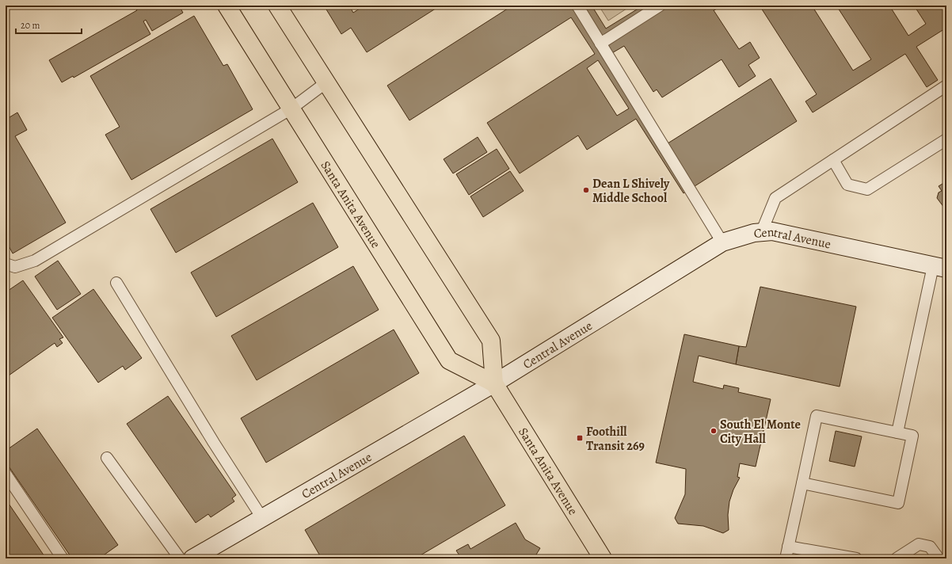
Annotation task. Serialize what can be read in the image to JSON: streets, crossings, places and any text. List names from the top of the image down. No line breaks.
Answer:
{"streets":{"main road":["Santa Anita Avenue"],"street":["Central Avenue"]},"crossings":[["Santa Anita Avenue","Central Avenue"]],"places":{"other":["Dean L Shively Middle School","South El Monte City Hall"],"transit":["Foothill Transit 269"]},"scale_bar":"20 m"}
